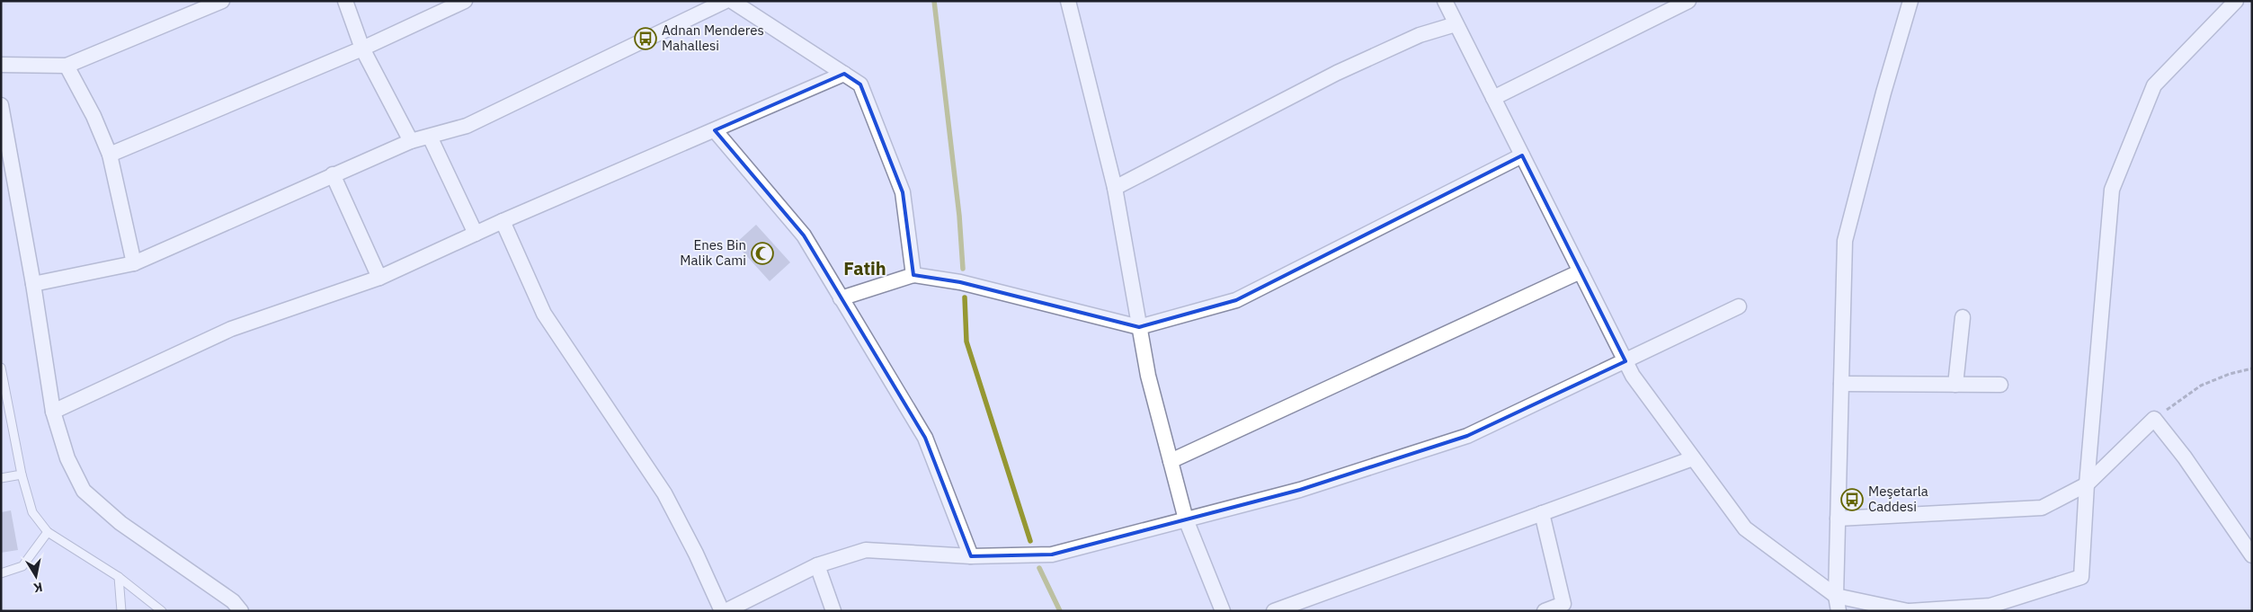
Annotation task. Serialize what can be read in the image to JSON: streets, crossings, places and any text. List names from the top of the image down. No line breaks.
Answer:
{"districts":["Fatih"],"places":{"bus stop":["Adnan Menderes Mahallesi","Meşetarla Caddesi"],"mosque":["Enes Bin Malik Cami"]},"north":"bottom"}
